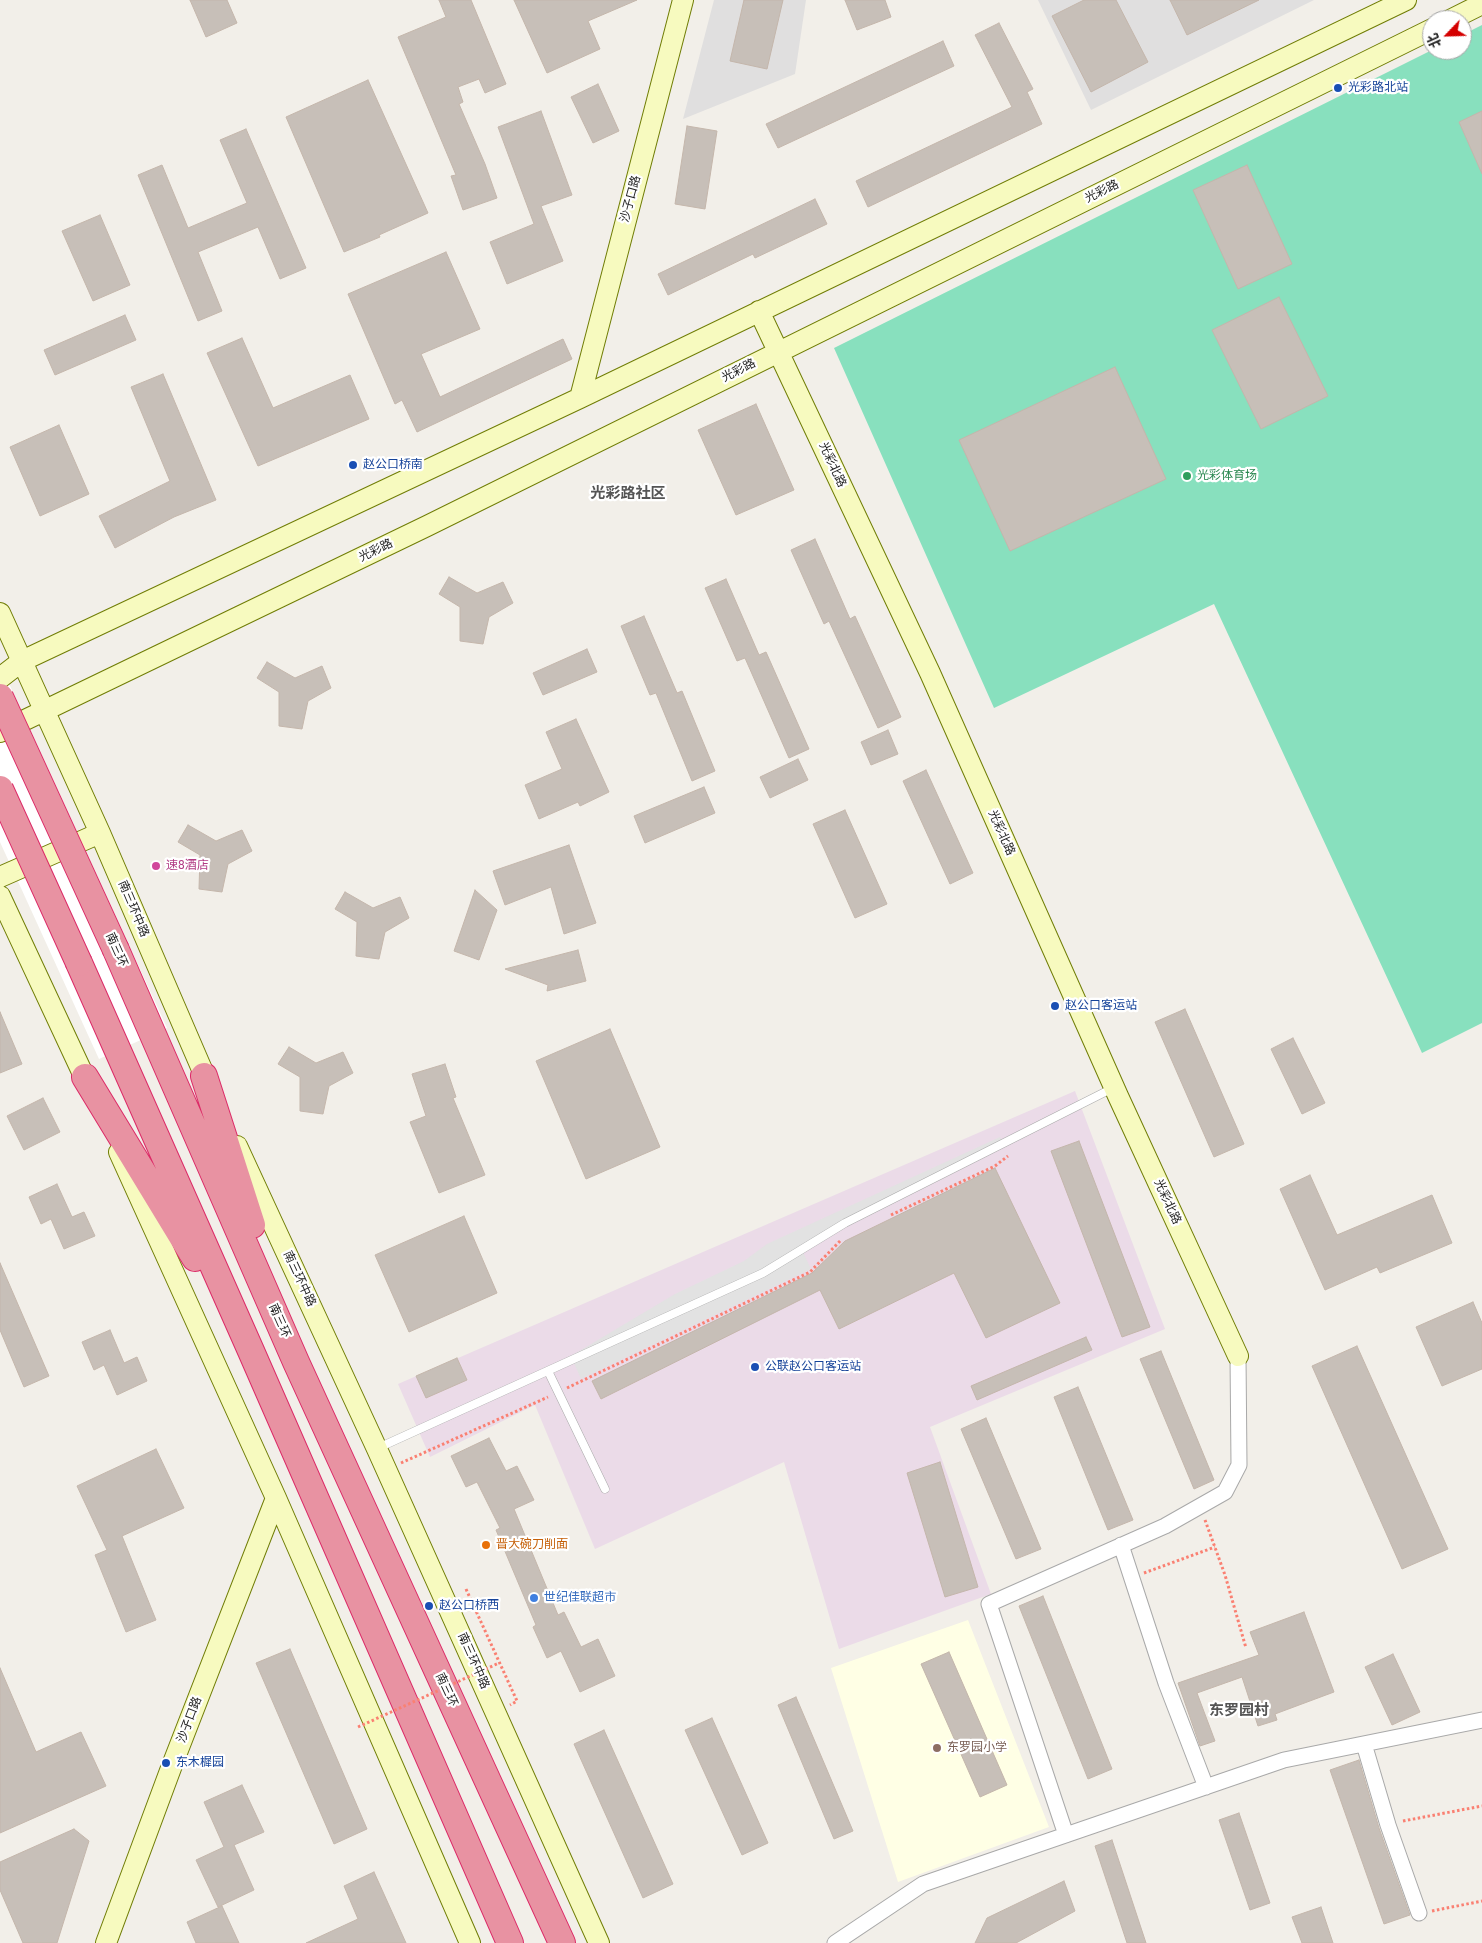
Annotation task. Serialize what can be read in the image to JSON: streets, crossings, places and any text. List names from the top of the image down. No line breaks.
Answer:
{"streets":{"highway":["南三环"],"street":["光彩路","沙子口路","光彩北路","南三环中路"]},"crossings":[["光彩路","光彩北路"],["光彩路","南三环中路"]],"districts":["光彩路社区","东罗园村"],"places":["光彩路北站","赵公口桥南","光彩体育场","速8酒店","赵公口客运站","公联赵公口客运站","晋大碗刀削面","世纪佳联超市","赵公口桥西","东罗园小学","东木樨园"],"north":"bottom left"}
